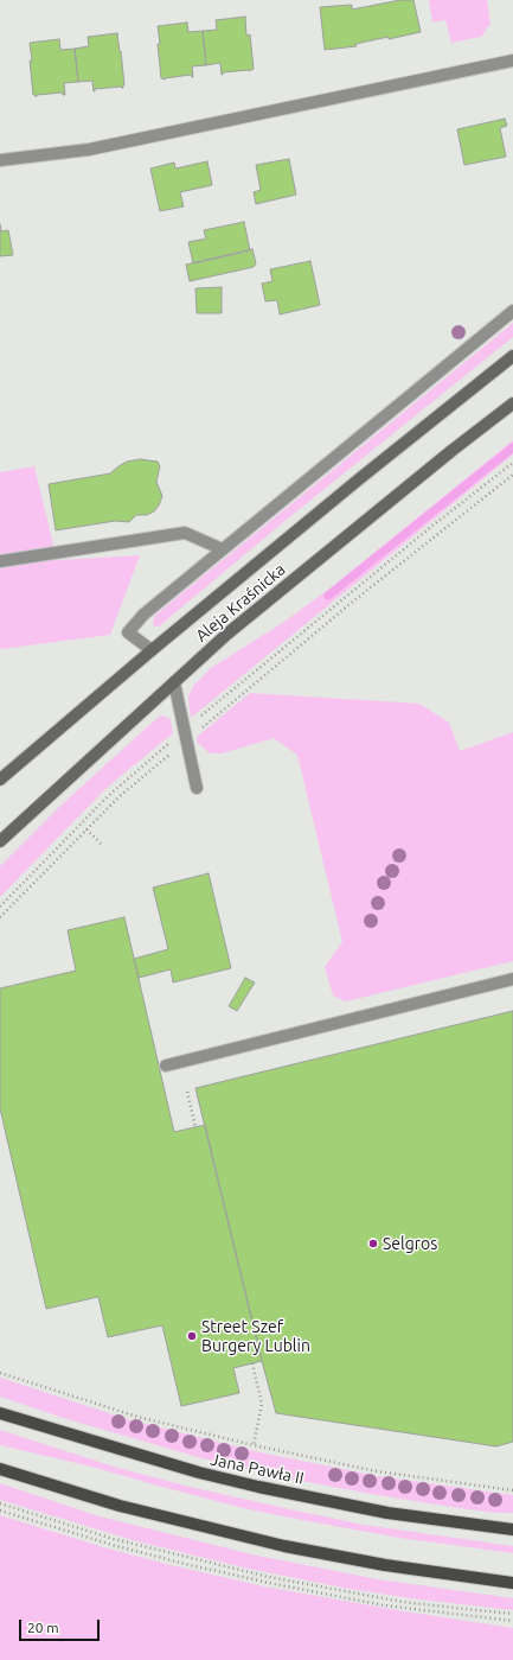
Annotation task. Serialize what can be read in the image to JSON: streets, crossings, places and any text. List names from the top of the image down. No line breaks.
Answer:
{"streets":{"main road":["Aleja Kraśnicka","Jana Pawła II"]},"places":["Selgros","Street Szef Burgery Lublin"],"scale_bar":"20 m"}
